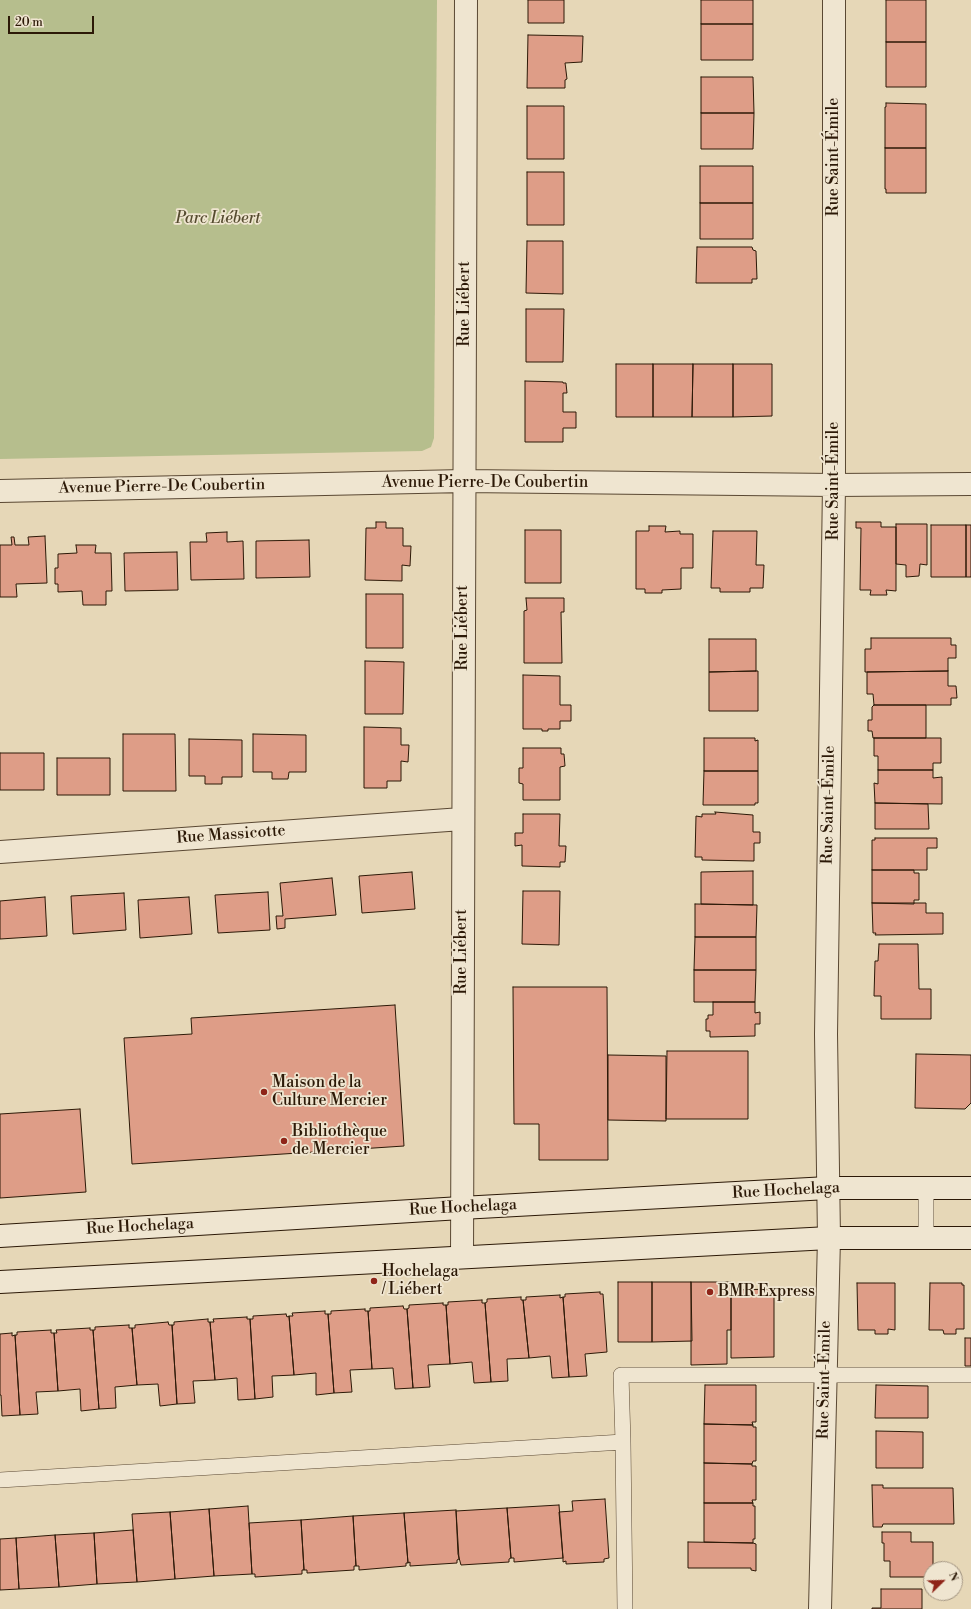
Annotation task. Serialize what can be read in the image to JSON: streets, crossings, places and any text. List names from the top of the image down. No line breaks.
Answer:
{"streets":{"street":["Rue Saint-Émile","Rue Liébert","Avenue Pierre-De Coubertin","Rue Massicotte","Rue Hochelaga"]},"crossings":[["Rue Saint-Émile","Avenue Pierre-De Coubertin"],["Rue Saint-Émile","Rue Hochelaga"],["Rue Liébert","Avenue Pierre-De Coubertin"],["Rue Liébert","Rue Massicotte"],["Rue Liébert","Rue Hochelaga"]],"parks":["Parc Liébert"],"places":["Maison de la Culture Mercier","Bibliothèque de Mercier","Hochelaga / Liébert","BMR Express"],"scale_bar":"20 m","north":"top right"}
